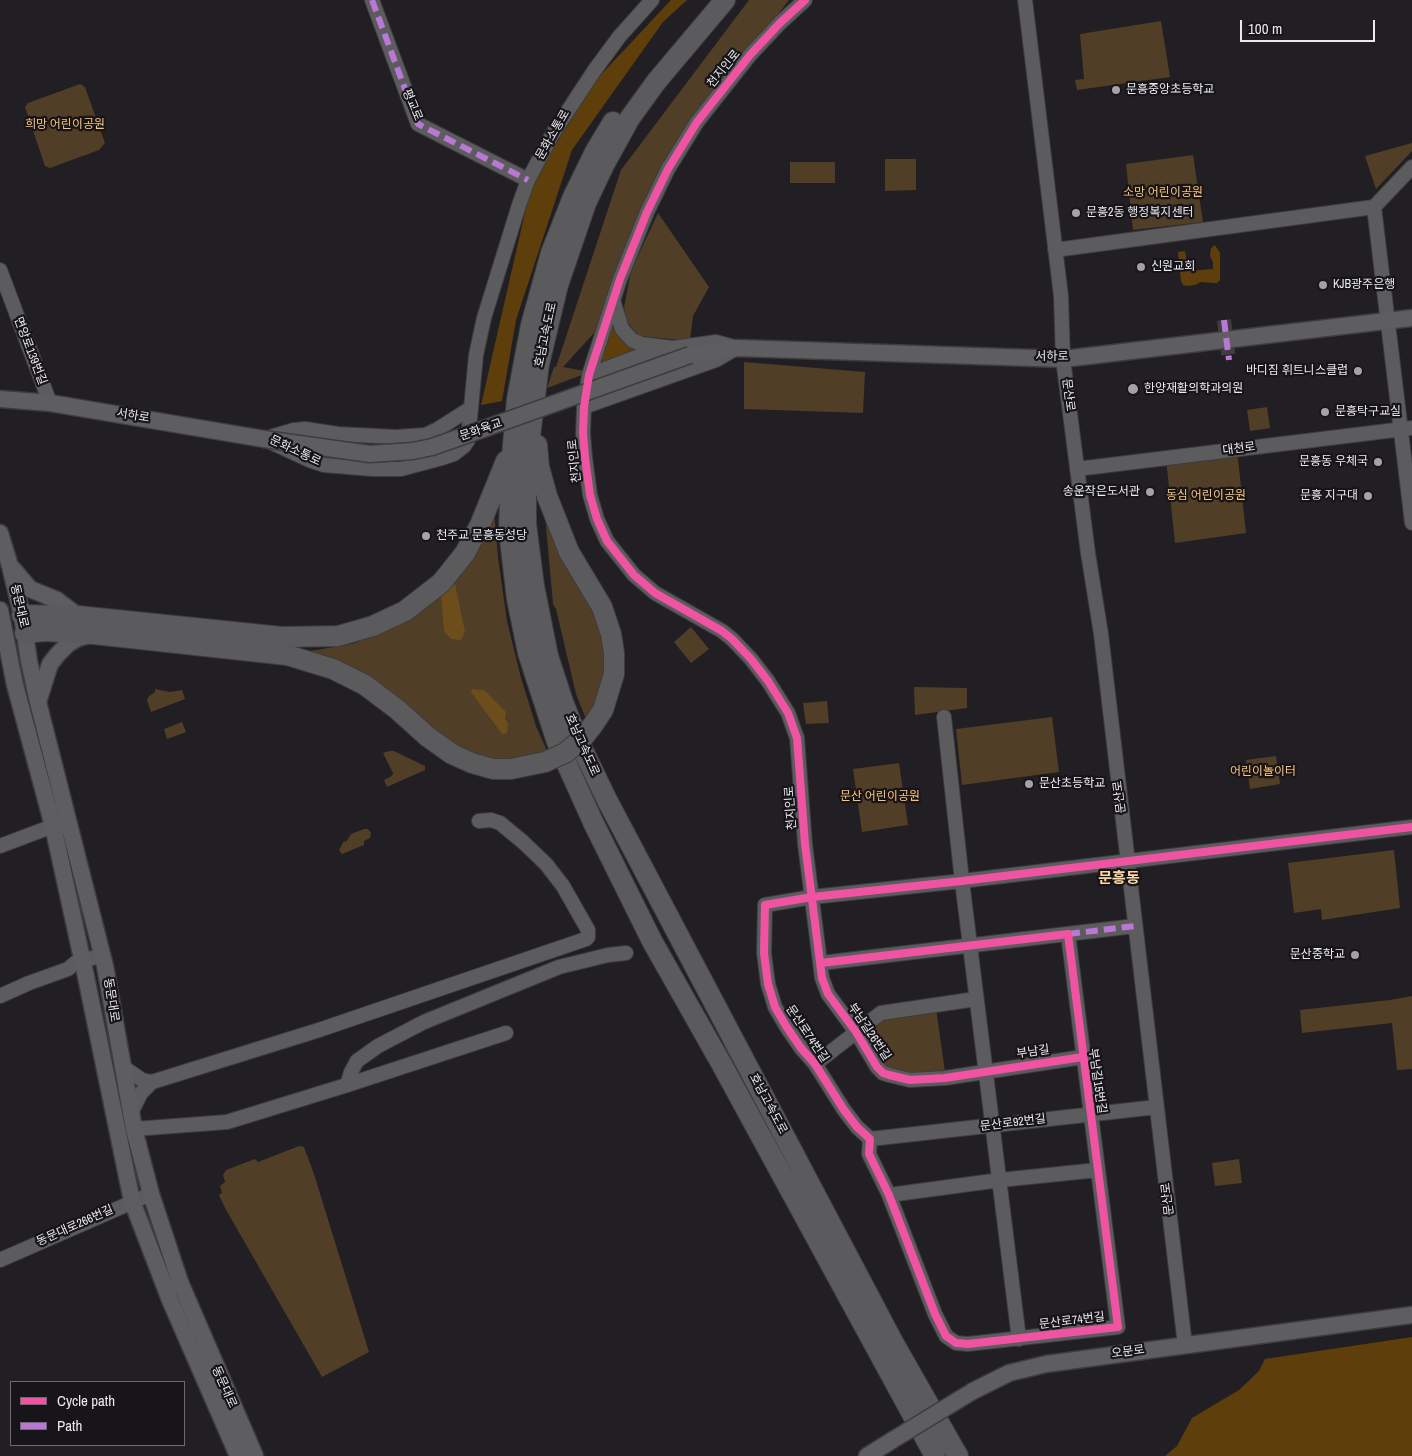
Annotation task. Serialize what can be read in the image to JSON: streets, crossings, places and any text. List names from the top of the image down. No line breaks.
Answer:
{"streets":{"highway":["호남고속도로"],"main road":["서하로","문화육교","동문대로","오문로"],"street":["천지인로","평교로","문화소통로","면앙로139번길","문산로","대천로","부남길26번길","문산로74번길","부남길","부남길15번길","문산로92번길","동문대로266번길"]},"crossings":[["천지인로","부남길26번길"],["천지인로","문산로74번길"],["평교로","문화소통로"],["문화소통로","서하로"],["문화소통로","문화육교"],["면앙로139번길","서하로"],["서하로","문산로"],["서하로","문화육교"],["문산로","대천로"],["문산로","문산로74번길"],["문산로","문산로92번길"],["문산로","오문로"],["동문대로","동문대로266번길"],["부남길26번길","문산로74번길"],["부남길26번길","부남길"],["문산로74번길","부남길15번길"],["문산로74번길","문산로92번길"],["부남길","부남길15번길"],["부남길15번길","문산로92번길"]],"districts":["문흥동"],"parks":["희망 어린이공원","소망 어린이공원","동심 어린이공원","어린이놀이터","문산 어린이공원"],"places":["문흥중앙초등학교","문흥2동 행정복지센터","신원교회","KJB광주은행","바디짐 휘트니스클럽","한양재활의학과의원","문흥탁구교실","문흥동 우체국","송운작은도서관","문흥 지구대","천주교 문흥동성당","문산초등학교","문산중학교"],"legend":["Cycle path","Path"],"scale_bar":"100 m"}
